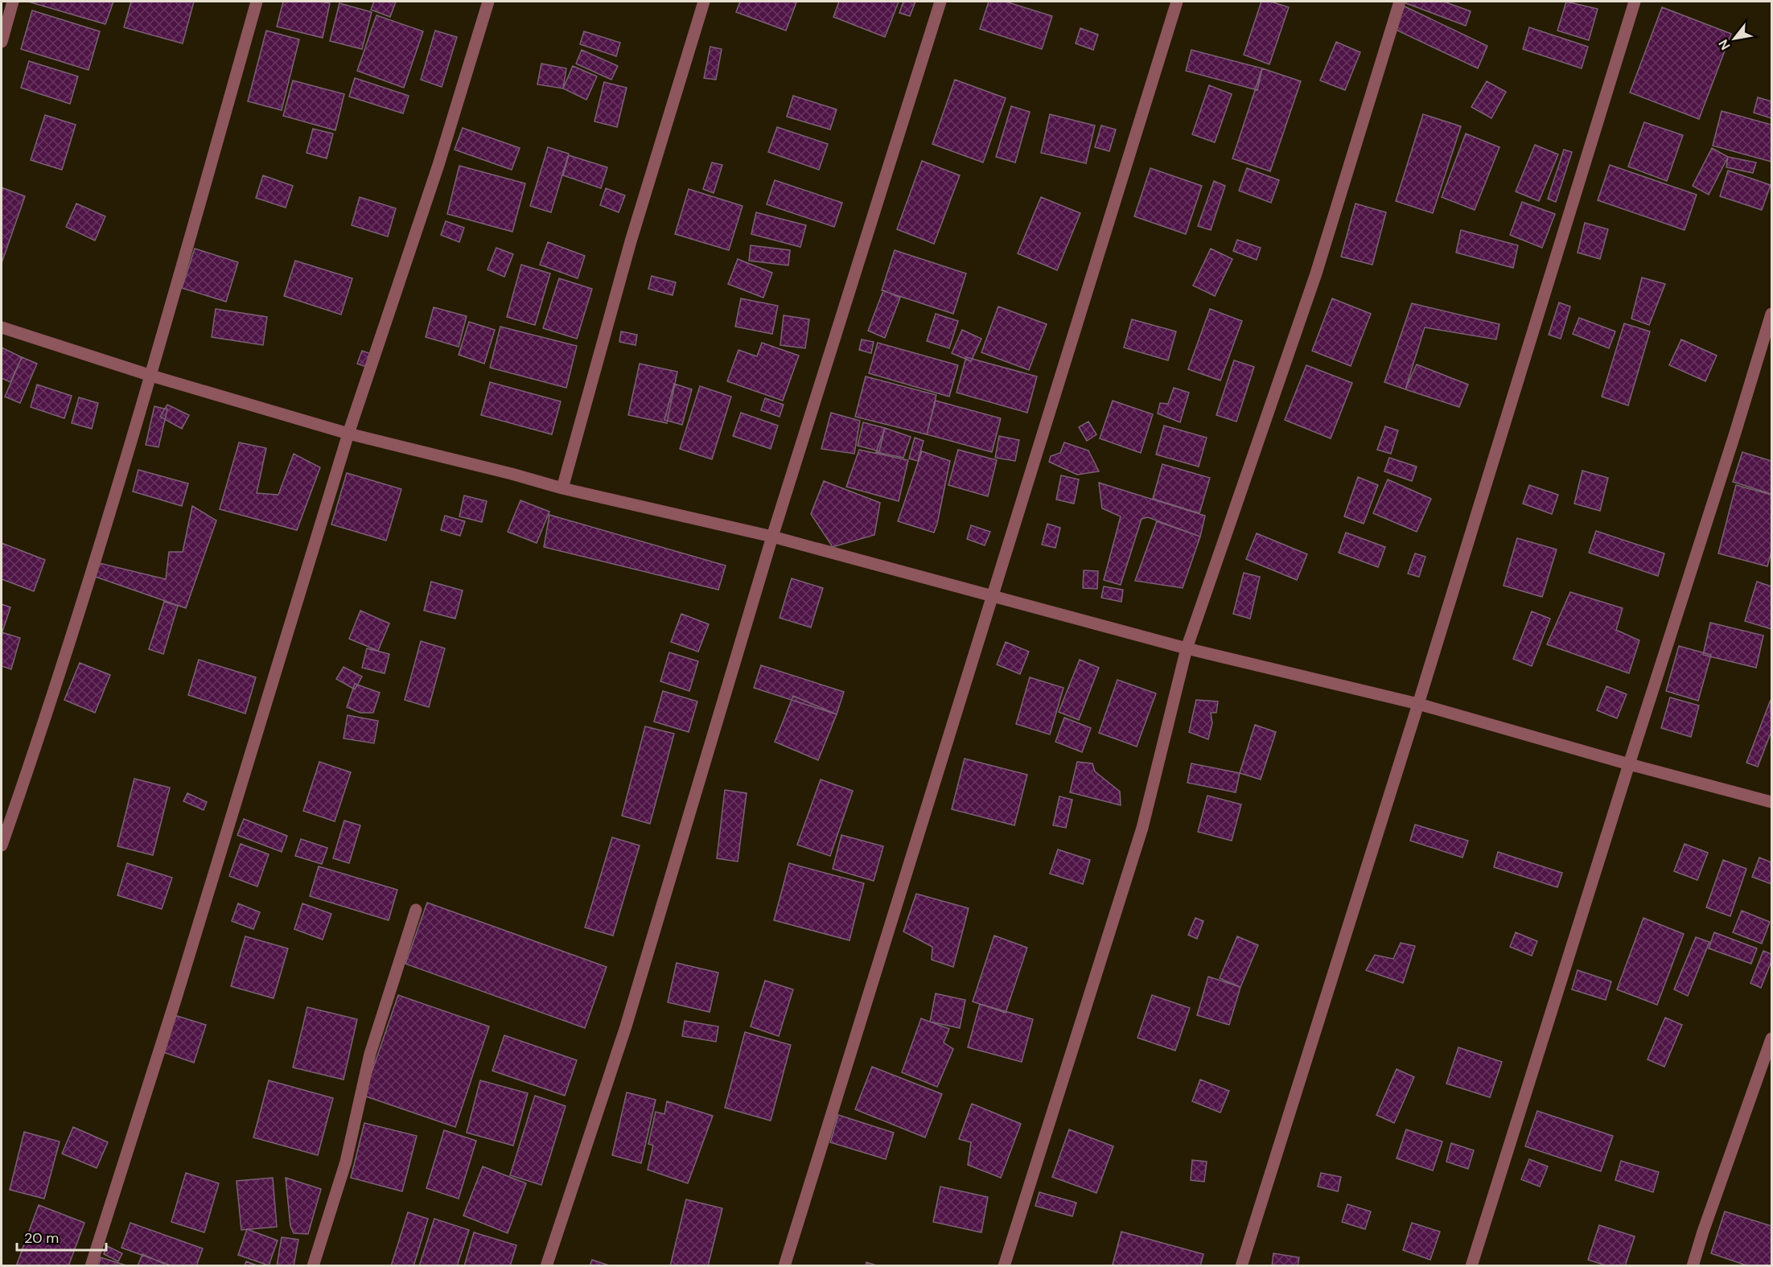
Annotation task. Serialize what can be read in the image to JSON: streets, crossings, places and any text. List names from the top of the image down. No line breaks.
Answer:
{"scale_bar":"20 m","north":"bottom left"}
